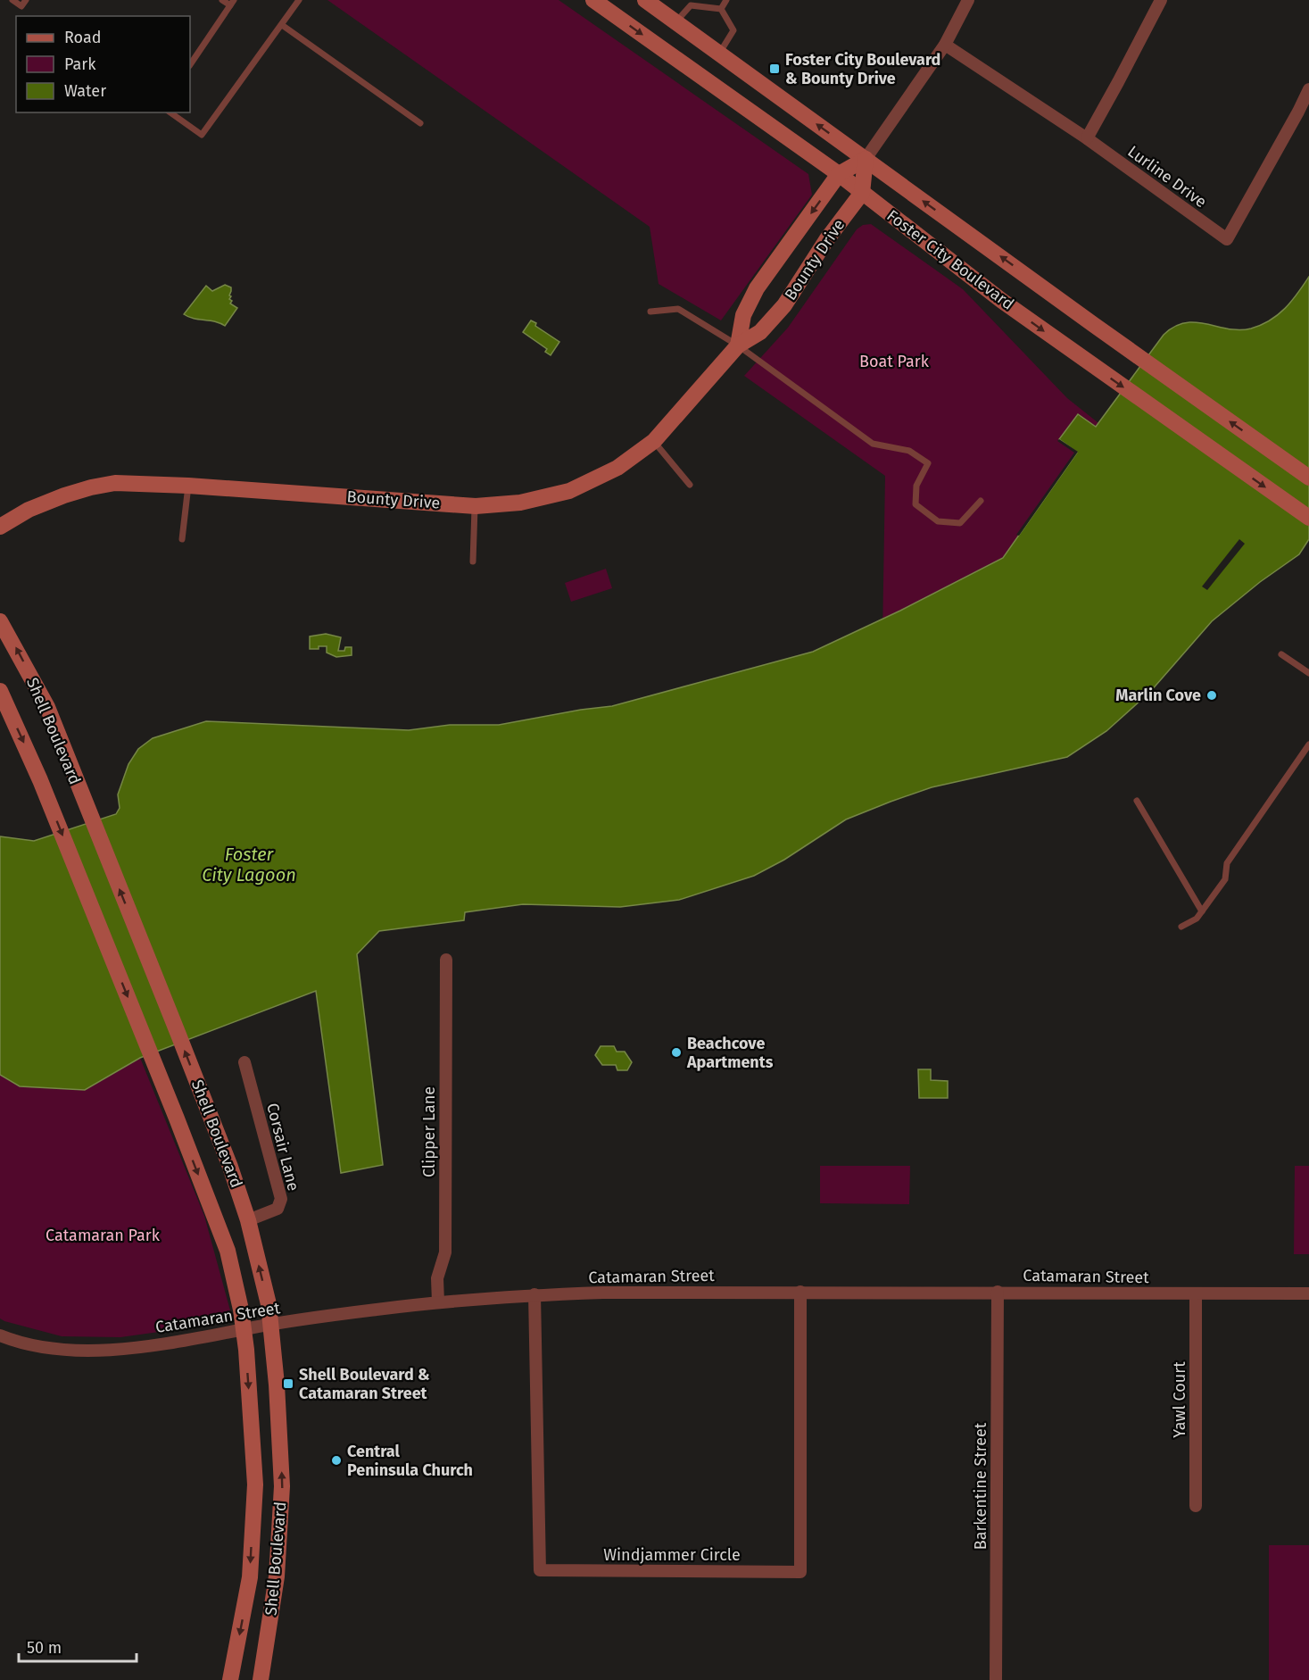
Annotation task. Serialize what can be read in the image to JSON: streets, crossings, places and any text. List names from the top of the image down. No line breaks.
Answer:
{"streets":{"main road":["Bounty Drive","Foster City Boulevard","Shell Boulevard"],"street":["Lurline Drive","Clipper Lane","Corsair Lane","Catamaran Street","Yawl Court","Barkentine Street","Windjammer Circle"]},"crossings":[["Lurline Drive","Bounty Drive"],["Bounty Drive","Foster City Boulevard"],["Shell Boulevard","Corsair Lane"],["Shell Boulevard","Catamaran Street"],["Clipper Lane","Catamaran Street"],["Catamaran Street","Yawl Court"],["Catamaran Street","Barkentine Street"],["Catamaran Street","Windjammer Circle"]],"water":["Foster City Lagoon"],"parks":["Boat Park","Catamaran Park"],"places":{"transit":["Foster City Boulevard & Bounty Drive","Shell Boulevard & Catamaran Street"],"other":["Marlin Cove","Beachcove Apartments","Central Peninsula Church"]},"legend":["Road","Park","Water"],"scale_bar":"50 m"}
